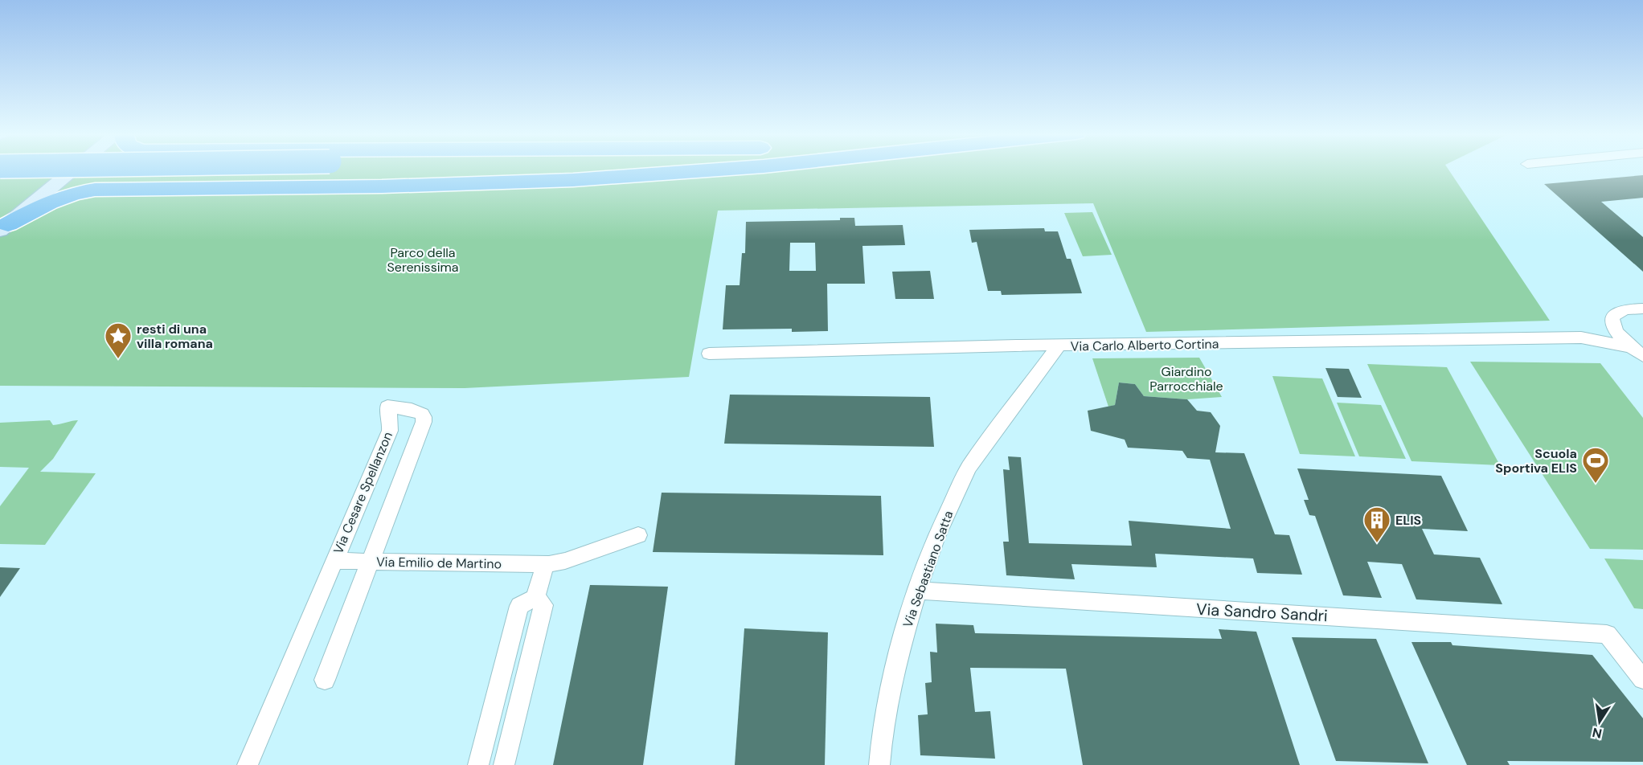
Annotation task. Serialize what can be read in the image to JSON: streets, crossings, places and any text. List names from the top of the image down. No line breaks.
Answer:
{"streets":{"street":["Via Carlo Alberto Cortina","Via Cesare Spellanzon","Via Emilio de Martino","Via Sebastiano Satta","Via Sandro Sandri"]},"crossings":[["Via Carlo Alberto Cortina","Via Sebastiano Satta"],["Via Cesare Spellanzon","Via Emilio de Martino"],["Via Sebastiano Satta","Via Sandro Sandri"]],"parks":["Parco della Serenissima","Giardino Parrocchiale"],"places":{"place":["resti di una villa romana"],"sports":["Scuola Sportiva ELIS"],"building":["ELIS"]},"north":"bottom"}
